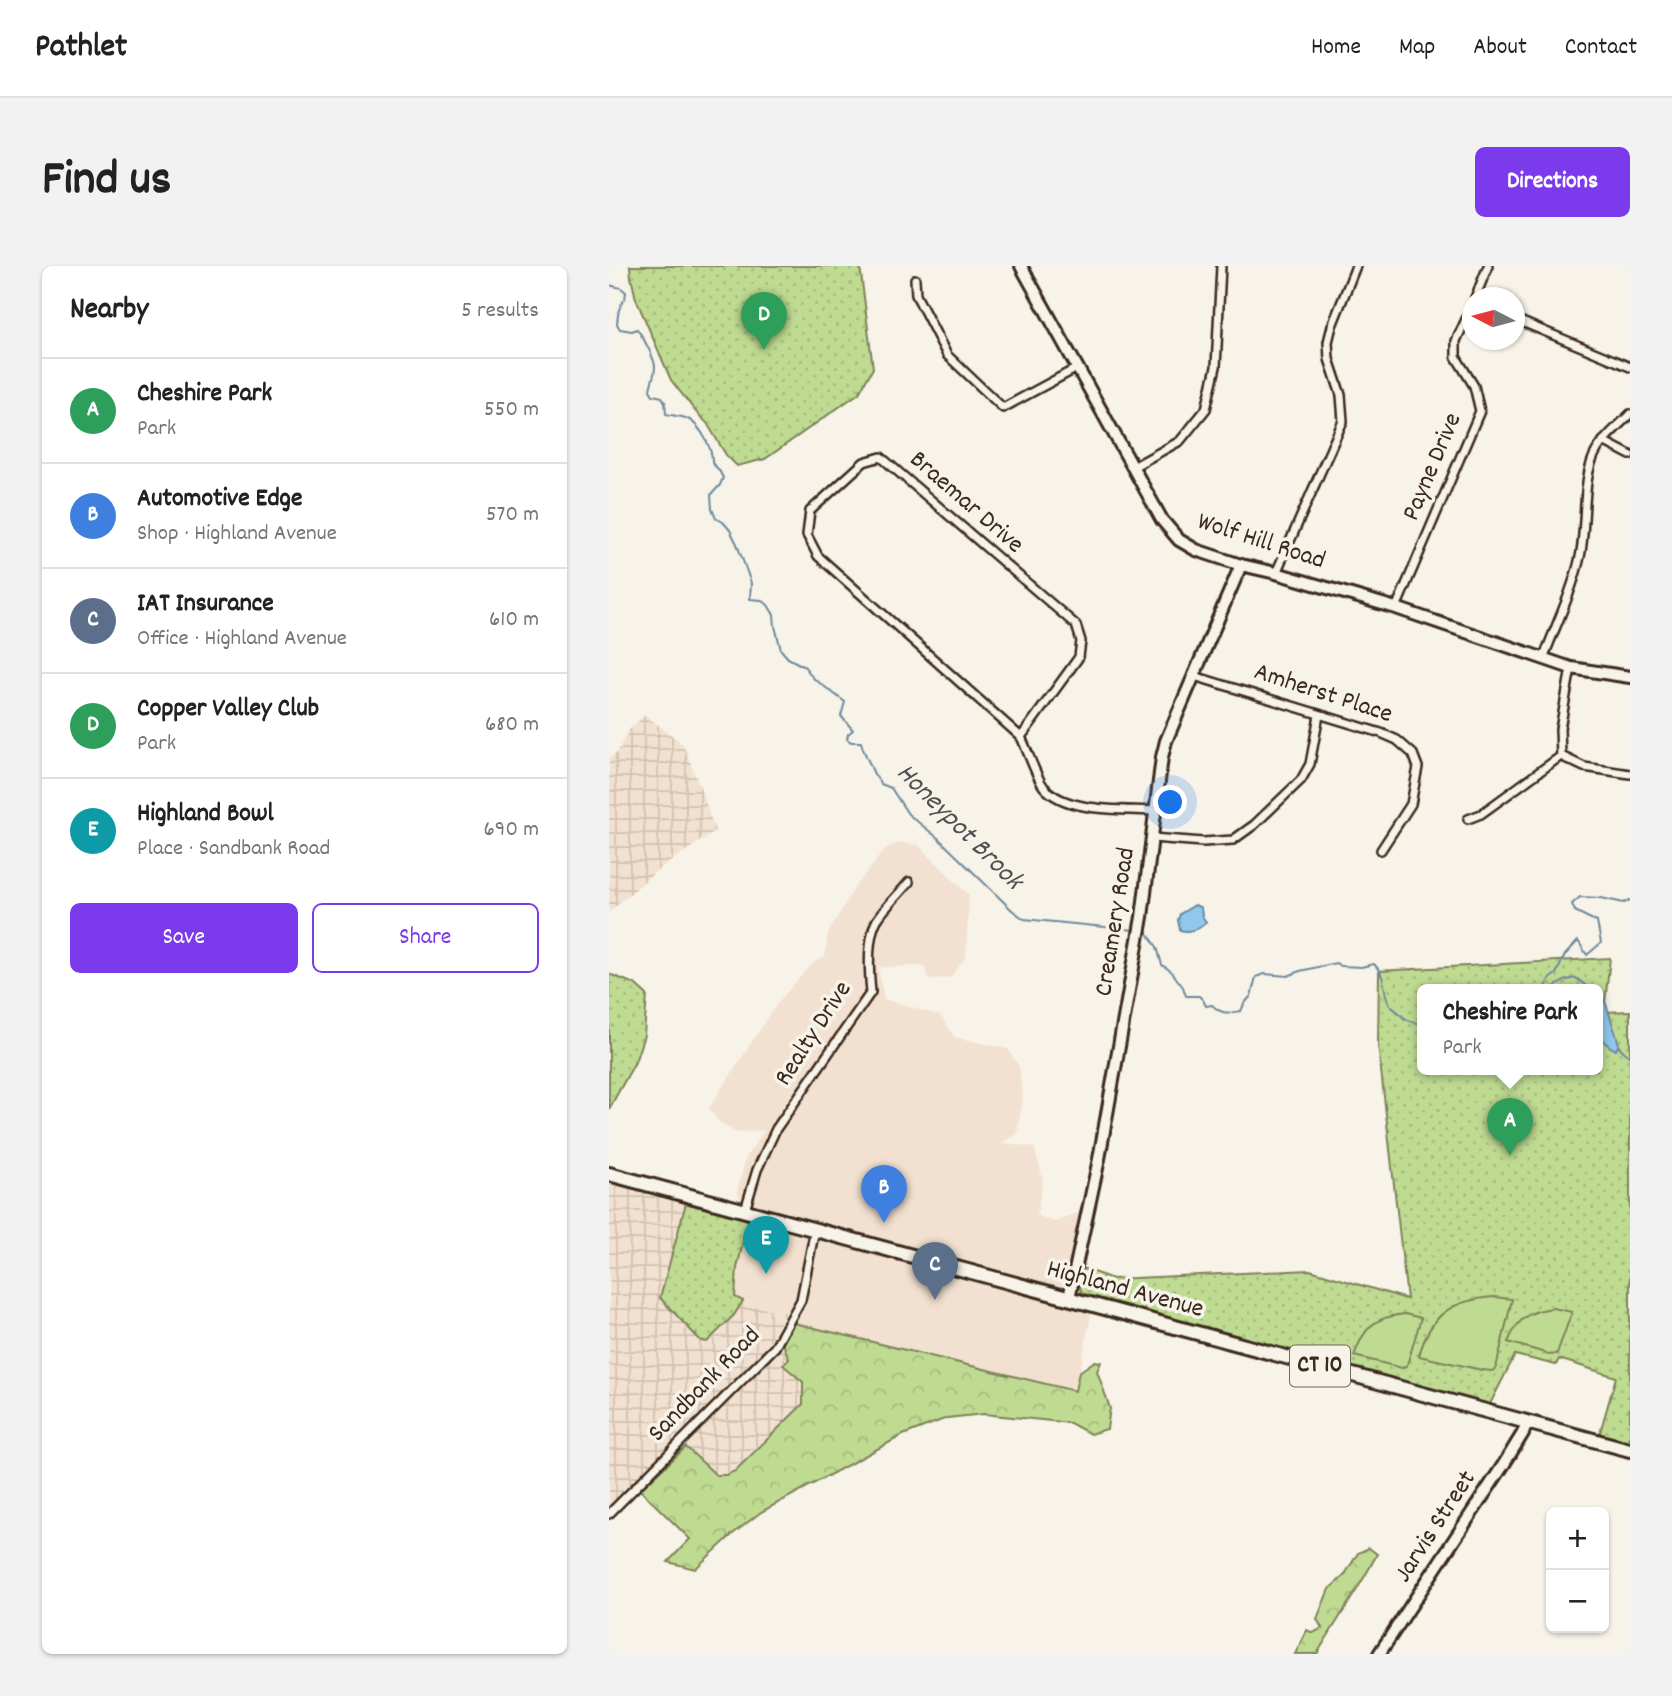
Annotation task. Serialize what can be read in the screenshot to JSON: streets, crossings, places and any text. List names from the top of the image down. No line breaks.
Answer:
{"streets":{"highway":["Highland Avenue","CT 10"],"street":["Payne Drive","Braemar Drive","Wolf Hill Road","Amherst Place","Creamery Road","Realty Drive","Sandbank Road","Jarvis Street"]},"crossings":[["Payne Drive","Wolf Hill Road"],["Braemar Drive","Creamery Road"],["Wolf Hill Road","Creamery Road"],["Amherst Place","Creamery Road"],["Creamery Road","Highland Avenue"],["Realty Drive","Highland Avenue"],["Highland Avenue","Sandbank Road"],["Highland Avenue","Jarvis Street"]],"water":["Honeypot Brook"],"north":"left","page":{"header":"Pathlet","nav":["Home","Map","About","Contact"],"title":"Find us","buttons":["Directions",["Save","Share"]],"heading":["Nearby","5 results"],"pins":["D","A","B","E","C"],"list":[{"mark":"A","name":"Cheshire Park","note":"Park","value":"550 m"},{"mark":"B","name":"Automotive Edge","note":"Shop · Highland Avenue","value":"570 m"},{"mark":"C","name":"IAT Insurance","note":"Office · Highland Avenue","value":"610 m"},{"mark":"D","name":"Copper Valley Club","note":"Park","value":"680 m"},{"mark":"E","name":"Highland Bowl","note":"Place · Sandbank Road","value":"690 m"}],"popup":["Cheshire Park","Park"],"map_buttons":["+","−"]}}
